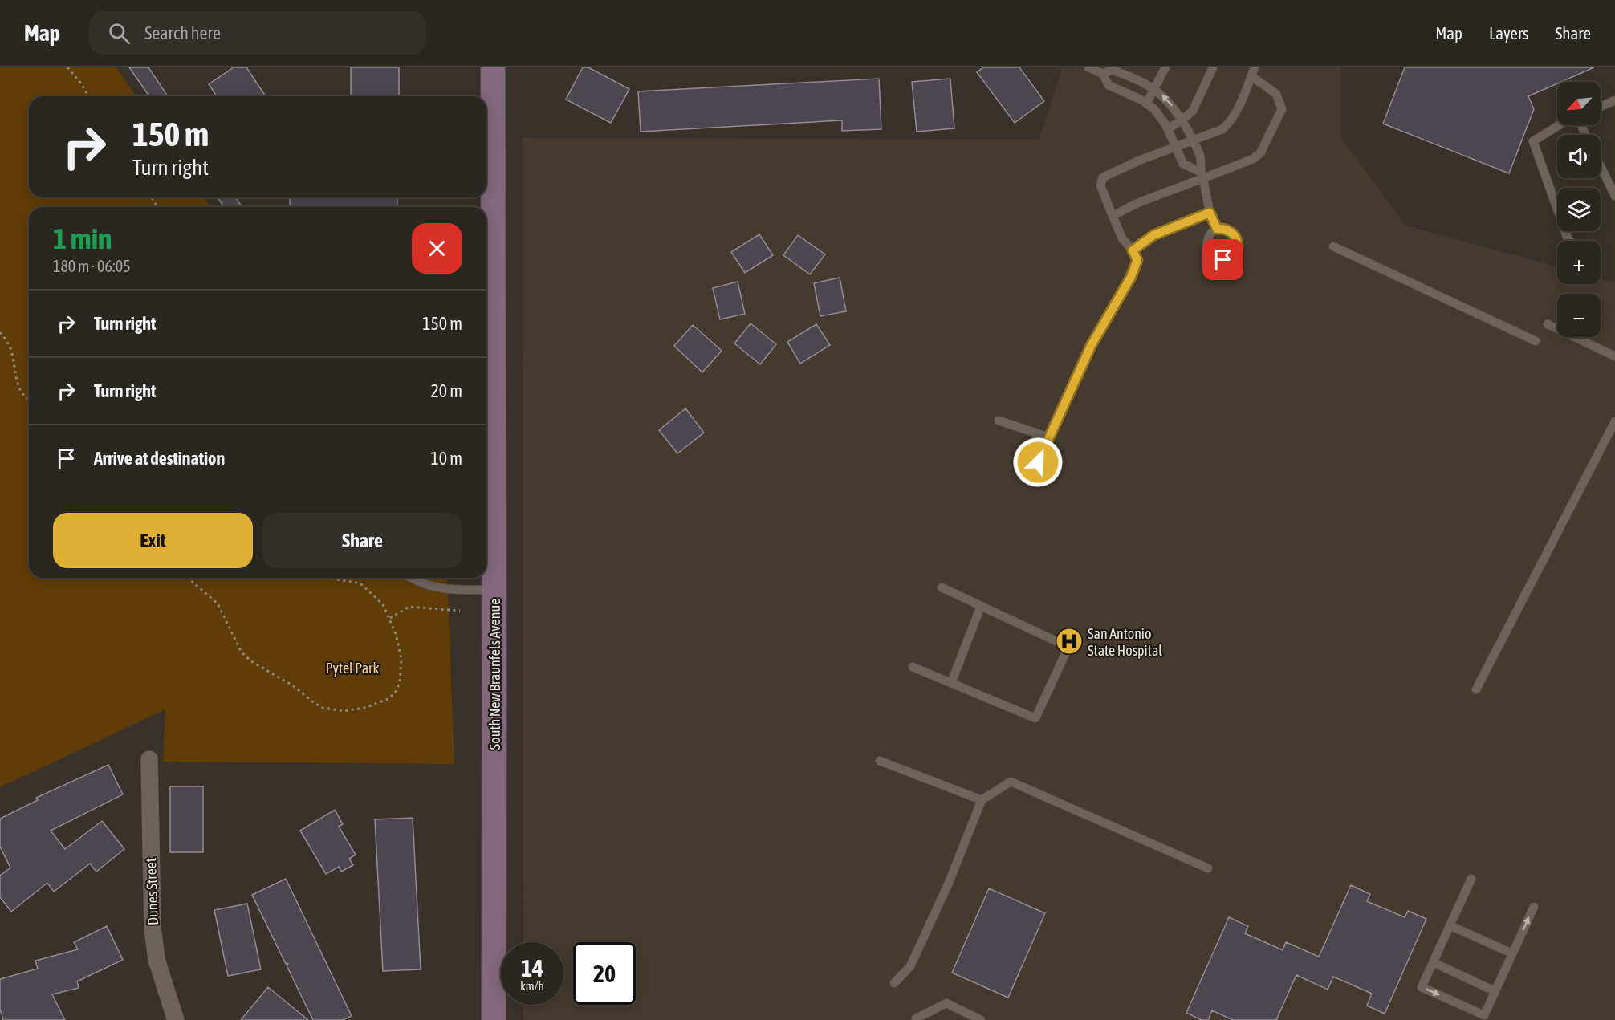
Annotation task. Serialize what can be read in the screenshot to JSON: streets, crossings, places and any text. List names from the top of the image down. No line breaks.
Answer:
{"streets":{"main road":["South New Braunfels Avenue"],"street":["Dunes Street"]},"parks":["Pytel Park"],"places":{"hospital":["San Antonio State Hospital"]},"north":"bottom left","page":{"header":"Map","search":"Search here","nav":["Map","Layers","Share"],"map_buttons":["+","−"],"turn":["150 m","Turn right"],"heading":["1 min","180 m · 06:05"],"list":[{"name":"Turn right","value":"150 m"},{"name":"Turn right","value":"20 m"},{"name":"Arrive at destination","value":"10 m"}],"buttons":["Exit","Share"],"speed":"14 km/h","limit":"20"}}
